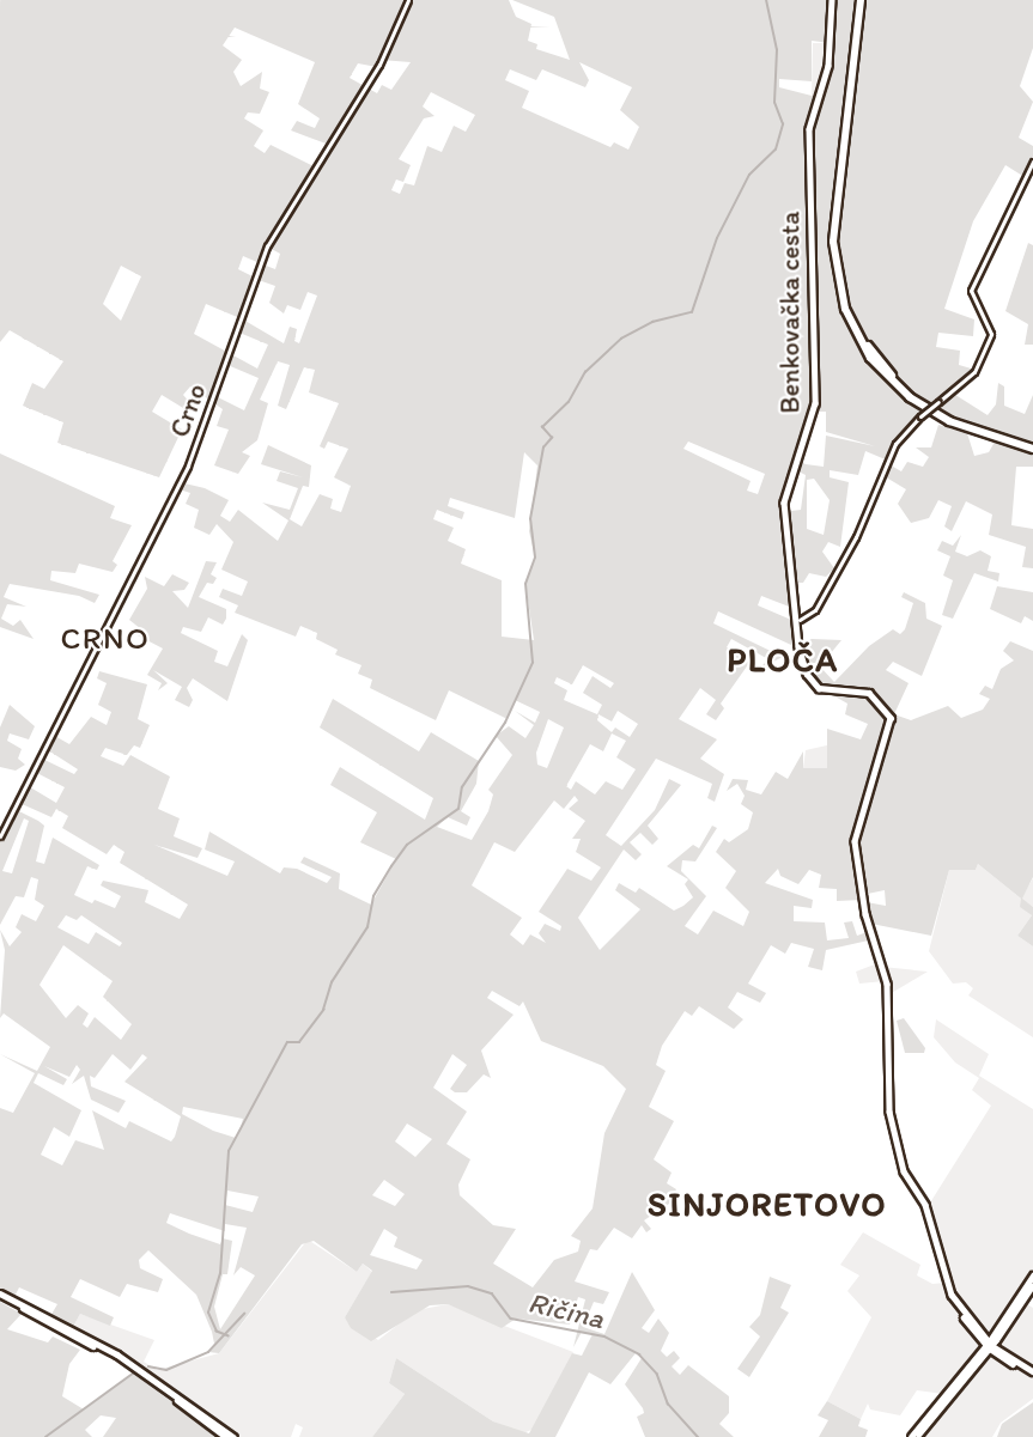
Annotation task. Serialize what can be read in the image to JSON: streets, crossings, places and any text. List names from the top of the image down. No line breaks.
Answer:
{"streets":{"main road":["Benkovačka cesta"],"street":["Crno"]},"districts":["CRNO","PLOČA","SINJORETOVO"],"water":["Ričina"]}
